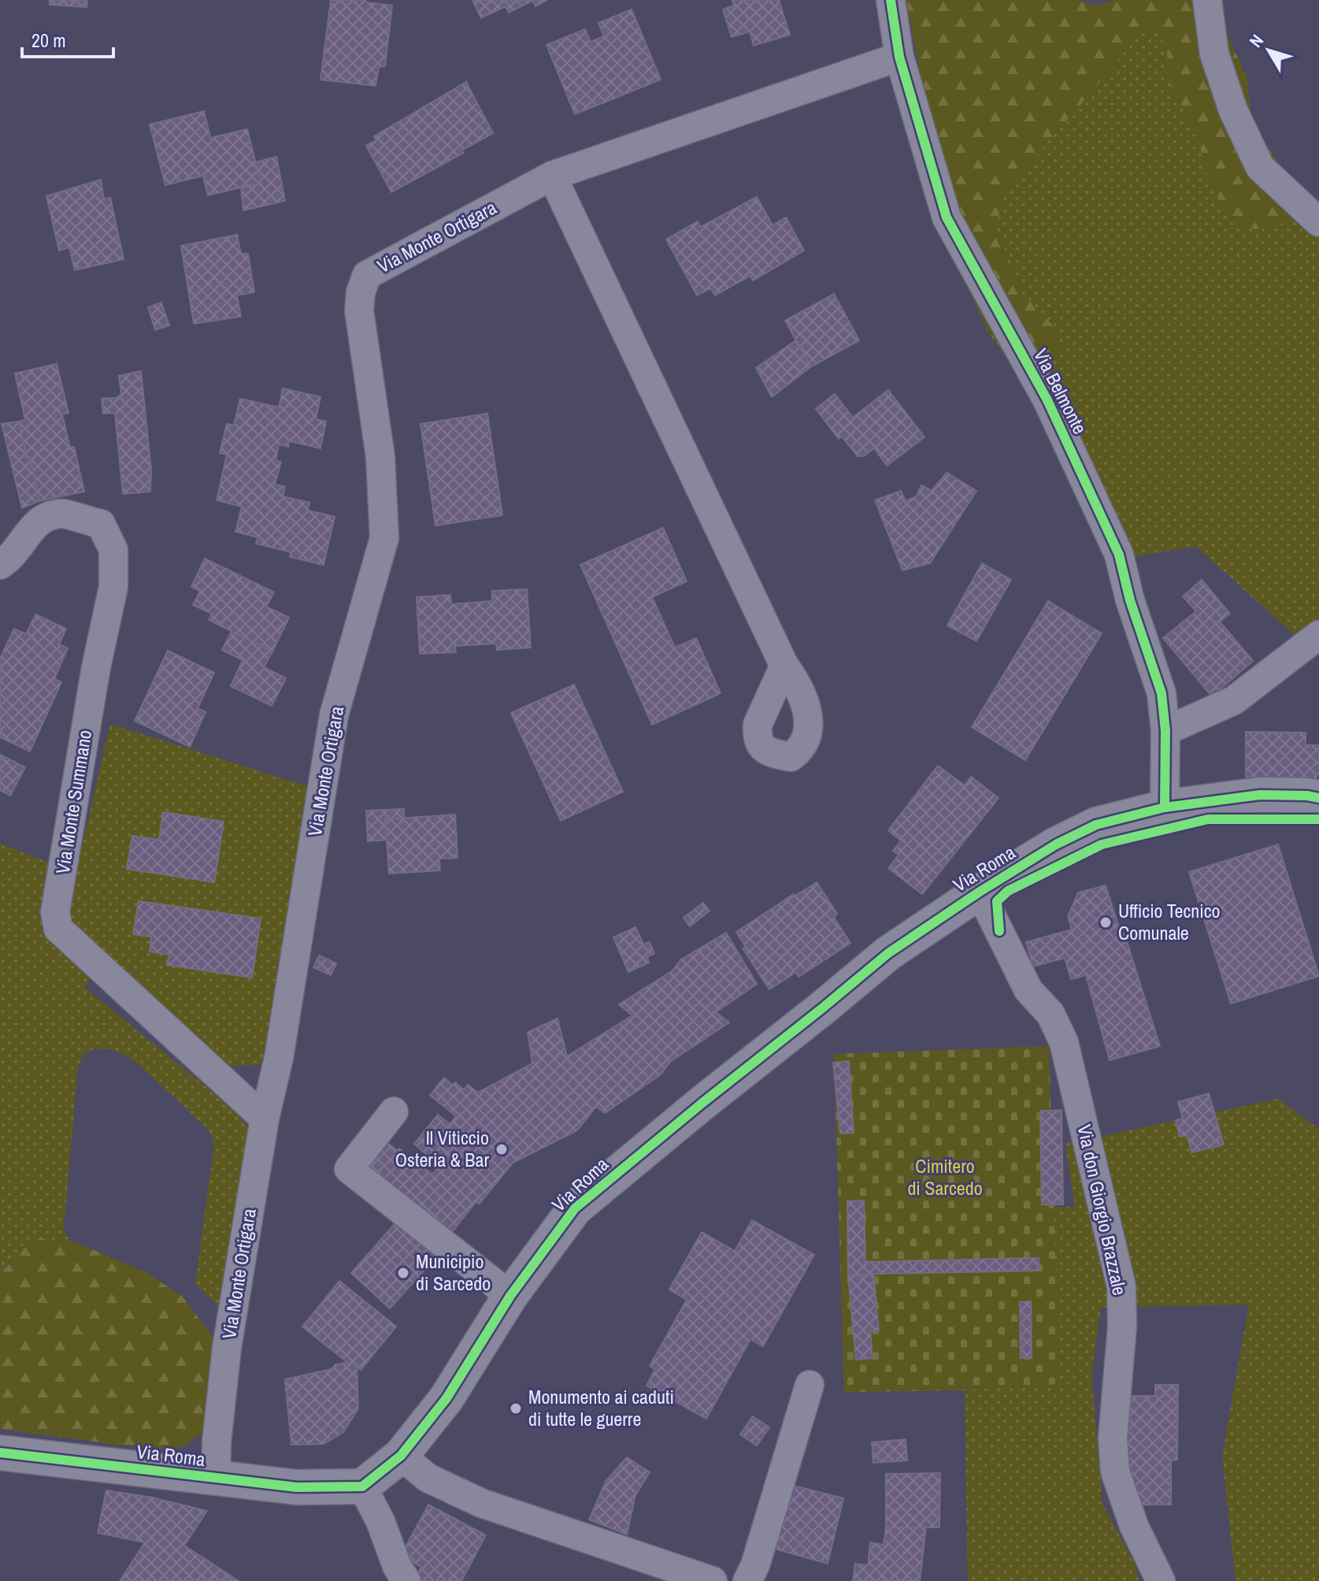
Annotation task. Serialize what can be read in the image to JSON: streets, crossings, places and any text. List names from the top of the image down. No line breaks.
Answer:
{"streets":{"street":["Via Monte Ortigara","Via Belmonte","Via Monte Summano","Via Roma","Via don Giorgio Brazzale"]},"crossings":[["Via Monte Ortigara","Via Belmonte"],["Via Monte Ortigara","Via Monte Summano"],["Via Monte Ortigara","Via Roma"],["Via Belmonte","Via Roma"],["Via Roma","Via don Giorgio Brazzale"]],"parks":["Cimitero di Sarcedo"],"places":["Ufficio Tecnico Comunale","Il Viticcio Osteria & Bar","Municipio di Sarcedo","Monumento ai caduti di tutte le guerre"],"scale_bar":"20 m","north":"top left"}
